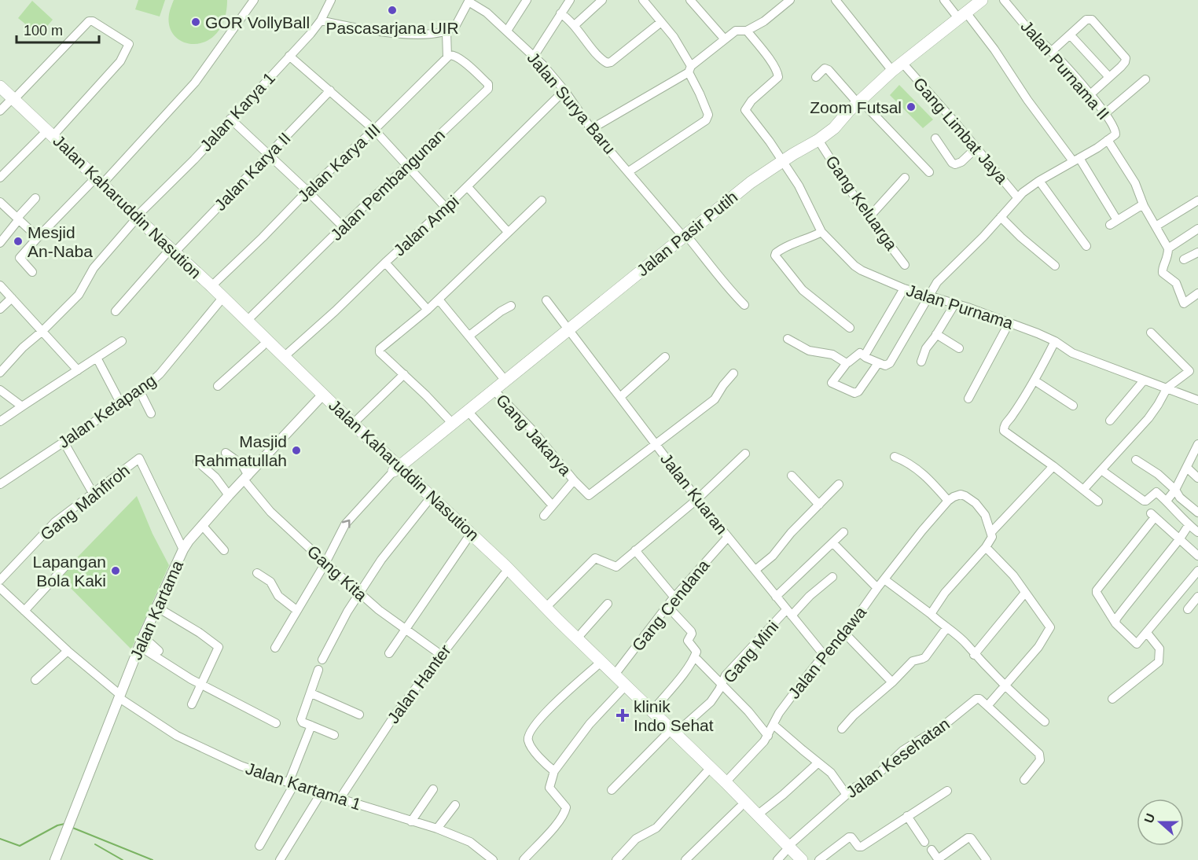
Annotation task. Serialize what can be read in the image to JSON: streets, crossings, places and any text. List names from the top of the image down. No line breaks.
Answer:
{"streets":{"highway":["Jalan Kaharuddin Nasution","Jalan Pasir Putih"],"main road":["Jalan Kartama"],"street":["Jalan Purnama II","Jalan Surya Baru","Jalan Karya 1","Gang Limbat Jaya","Jalan Karya III","Jalan Karya II","Jalan Pembangunan","Gang Keluarga","Jalan Ampi","Jalan Purnama","Jalan Ketapang","Gang Jakarya","Jalan Kuaran","Gang Mahfiroh","Gang Kita","Gang Cendana","Gang Mini","Jalan Pendawa","Jalan Hanter","Jalan Kesehatan","Jalan Kartama 1"]},"crossings":[["Jalan Purnama II","Gang Limbat Jaya"],["Jalan Purnama II","Jalan Purnama"],["Jalan Surya Baru","Jalan Ampi"],["Jalan Surya Baru","Jalan Pasir Putih"],["Jalan Karya 1","Jalan Kaharuddin Nasution"],["Gang Limbat Jaya","Jalan Pasir Putih"],["Jalan Karya III","Jalan Pembangunan"],["Jalan Karya III","Jalan Kaharuddin Nasution"],["Jalan Karya II","Jalan Kaharuddin Nasution"],["Jalan Pembangunan","Jalan Kaharuddin Nasution"],["Gang Keluarga","Jalan Pasir Putih"],["Jalan Kaharuddin Nasution","Jalan Ampi"],["Jalan Kaharuddin Nasution","Jalan Pasir Putih"],["Jalan Kaharuddin Nasution","Jalan Ketapang"],["Jalan Kaharuddin Nasution","Gang Cendana"],["Jalan Kaharuddin Nasution","Jalan Kartama"],["Jalan Kaharuddin Nasution","Gang Mini"],["Jalan Kaharuddin Nasution","Jalan Pendawa"],["Jalan Kaharuddin Nasution","Jalan Hanter"],["Jalan Kaharuddin Nasution","Jalan Kesehatan"],["Jalan Pasir Putih","Jalan Purnama"],["Jalan Pasir Putih","Gang Jakarya"],["Jalan Pasir Putih","Jalan Kuaran"],["Gang Jakarya","Jalan Kuaran"],["Jalan Kuaran","Gang Cendana"],["Jalan Kuaran","Gang Mini"],["Jalan Kuaran","Jalan Pendawa"],["Gang Mahfiroh","Jalan Kartama"],["Gang Kita","Jalan Kartama"],["Gang Kita","Jalan Hanter"],["Jalan Kartama","Jalan Kartama 1"],["Jalan Hanter","Jalan Kartama 1"]],"places":{"other":["Pascasarjana UIR","GOR VollyBall","Zoom Futsal","Mesjid An-Naba","Masjid Rahmatullah","Lapangan Bola Kaki"],"health":["klinik Indo Sehat"]},"scale_bar":"100 m","north":"left"}
